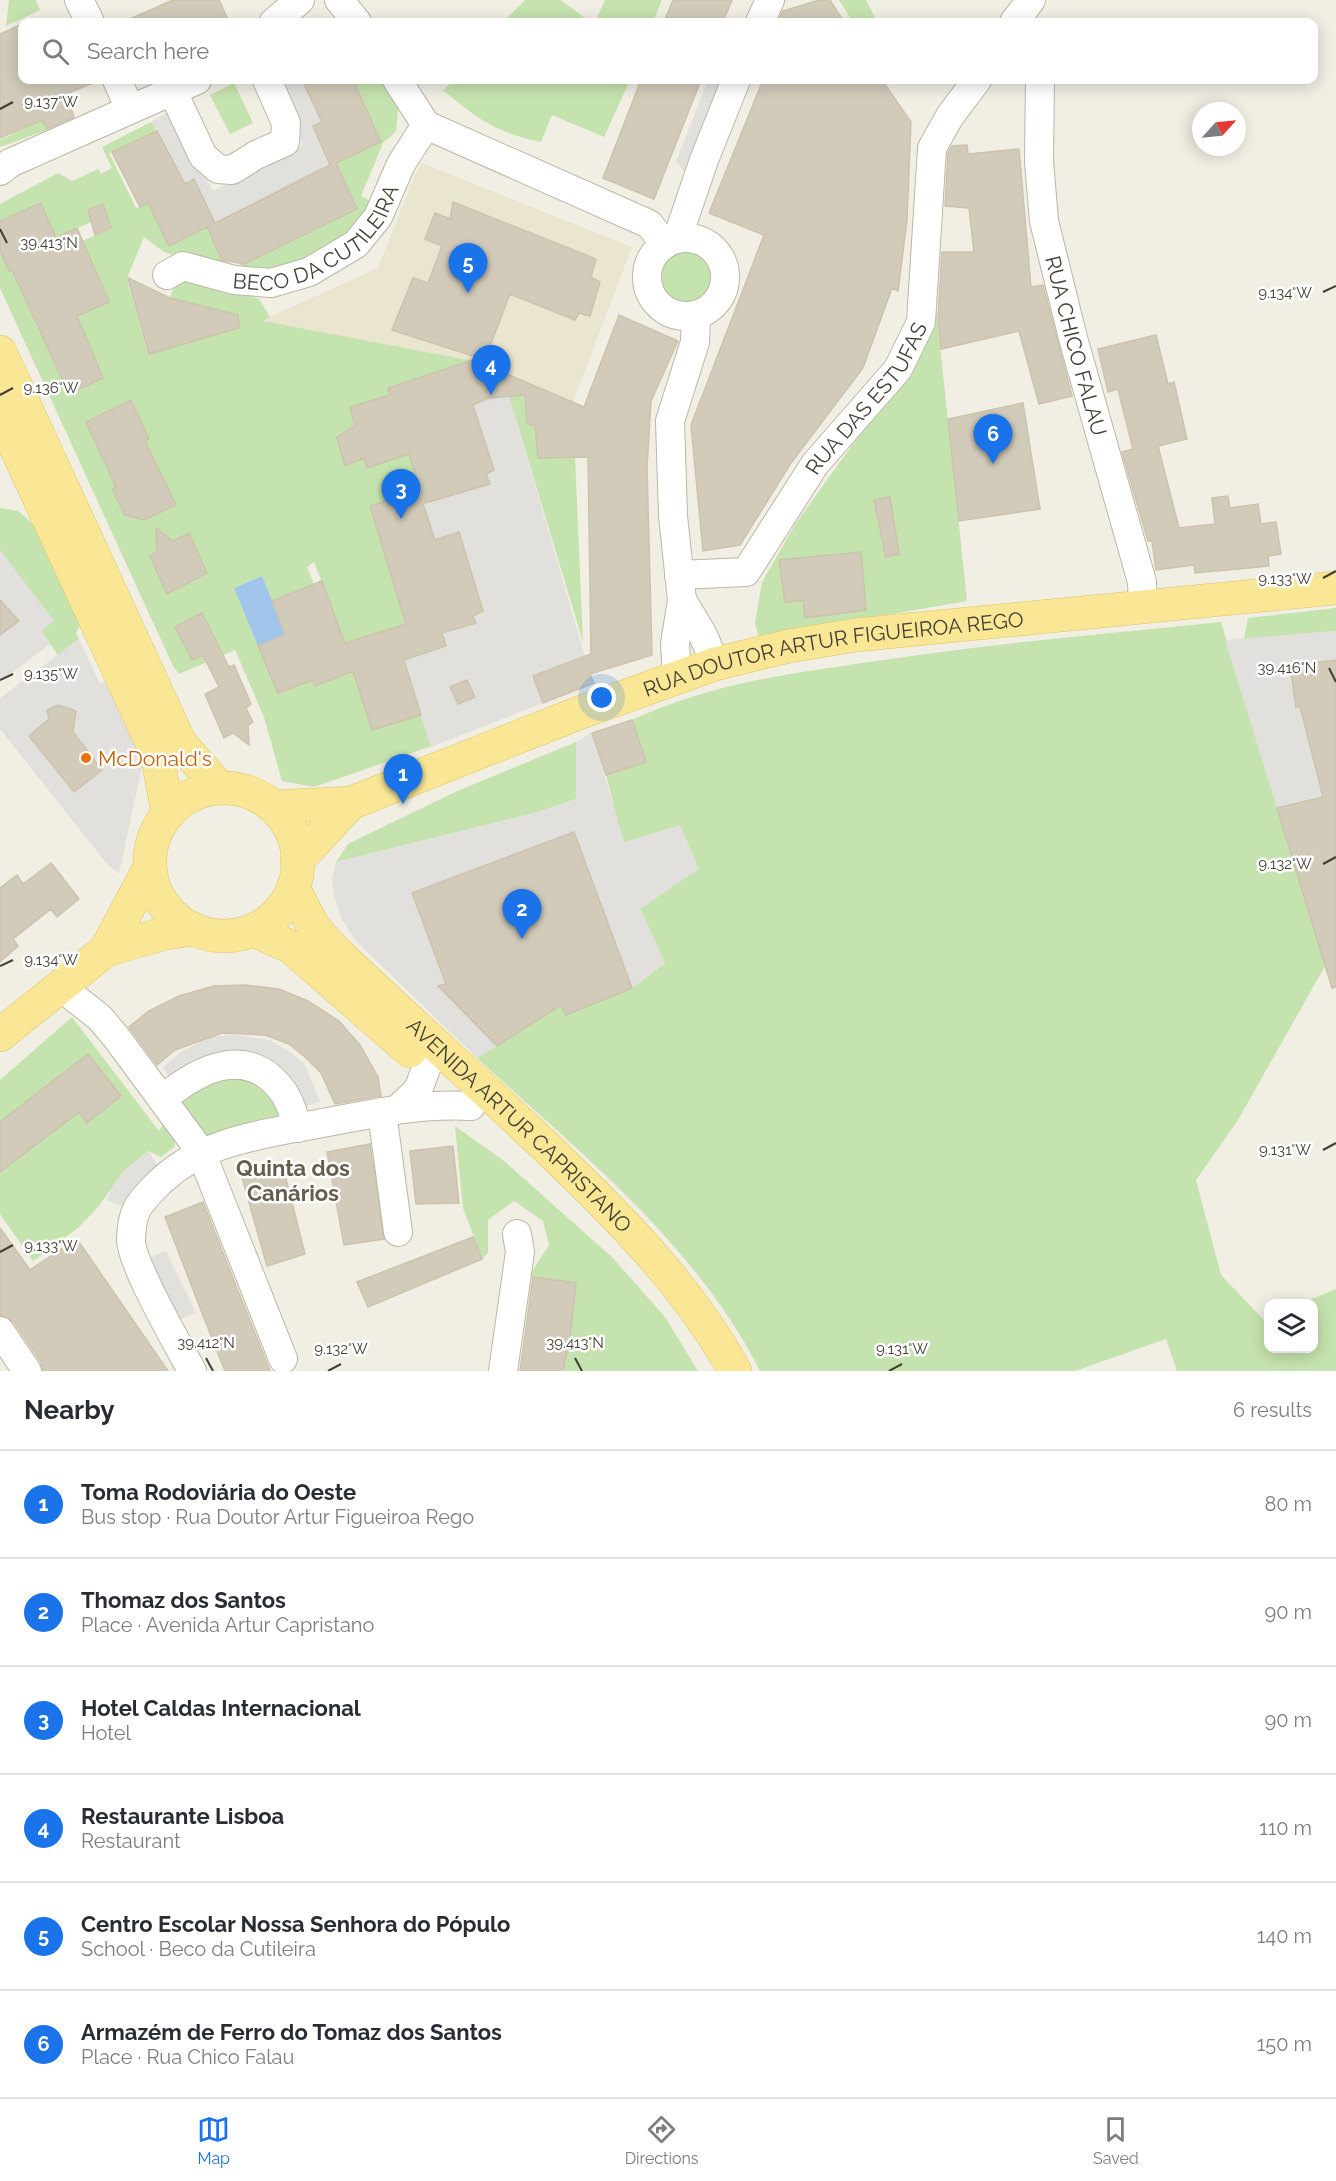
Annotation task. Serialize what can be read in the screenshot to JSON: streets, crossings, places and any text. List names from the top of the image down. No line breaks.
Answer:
{"streets":{"main road":["RUA DOUTOR ARTUR FIGUEIROA REGO","AVENIDA ARTUR CAPRISTANO"],"street":["BECO DA CUTILEIRA","RUA CHICO FALAU","RUA DAS ESTUFAS"]},"crossings":[["RUA CHICO FALAU","RUA DOUTOR ARTUR FIGUEIROA REGO"],["RUA DOUTOR ARTUR FIGUEIROA REGO","AVENIDA ARTUR CAPRISTANO"]],"districts":["Quinta dos Canários"],"places":["McDonald's"],"north":"top right","page":{"search":"Search here","pins":["5","4","6","3","1","2"],"heading":["Nearby","6 results"],"list":[{"mark":"1","name":"Toma Rodoviária do Oeste","note":"Bus stop · Rua Doutor Artur Figueiroa Rego","value":"80 m"},{"mark":"2","name":"Thomaz dos Santos","note":"Place · Avenida Artur Capristano","value":"90 m"},{"mark":"3","name":"Hotel Caldas Internacional","note":"Hotel","value":"90 m"},{"mark":"4","name":"Restaurante Lisboa","note":"Restaurant","value":"110 m"},{"mark":"5","name":"Centro Escolar Nossa Senhora do Pópulo","note":"School · Beco da Cutileira","value":"140 m"},{"mark":"6","name":"Armazém de Ferro do Tomaz dos Santos","note":"Place · Rua Chico Falau","value":"150 m"}],"nav":["Map","Directions","Saved"]},"coordinates":["9.137°W","39.413°N","9.134°W","9.136°W","9.133°W","39.416°N","9.135°W","9.132°W","9.131°W","39.412°N"]}
